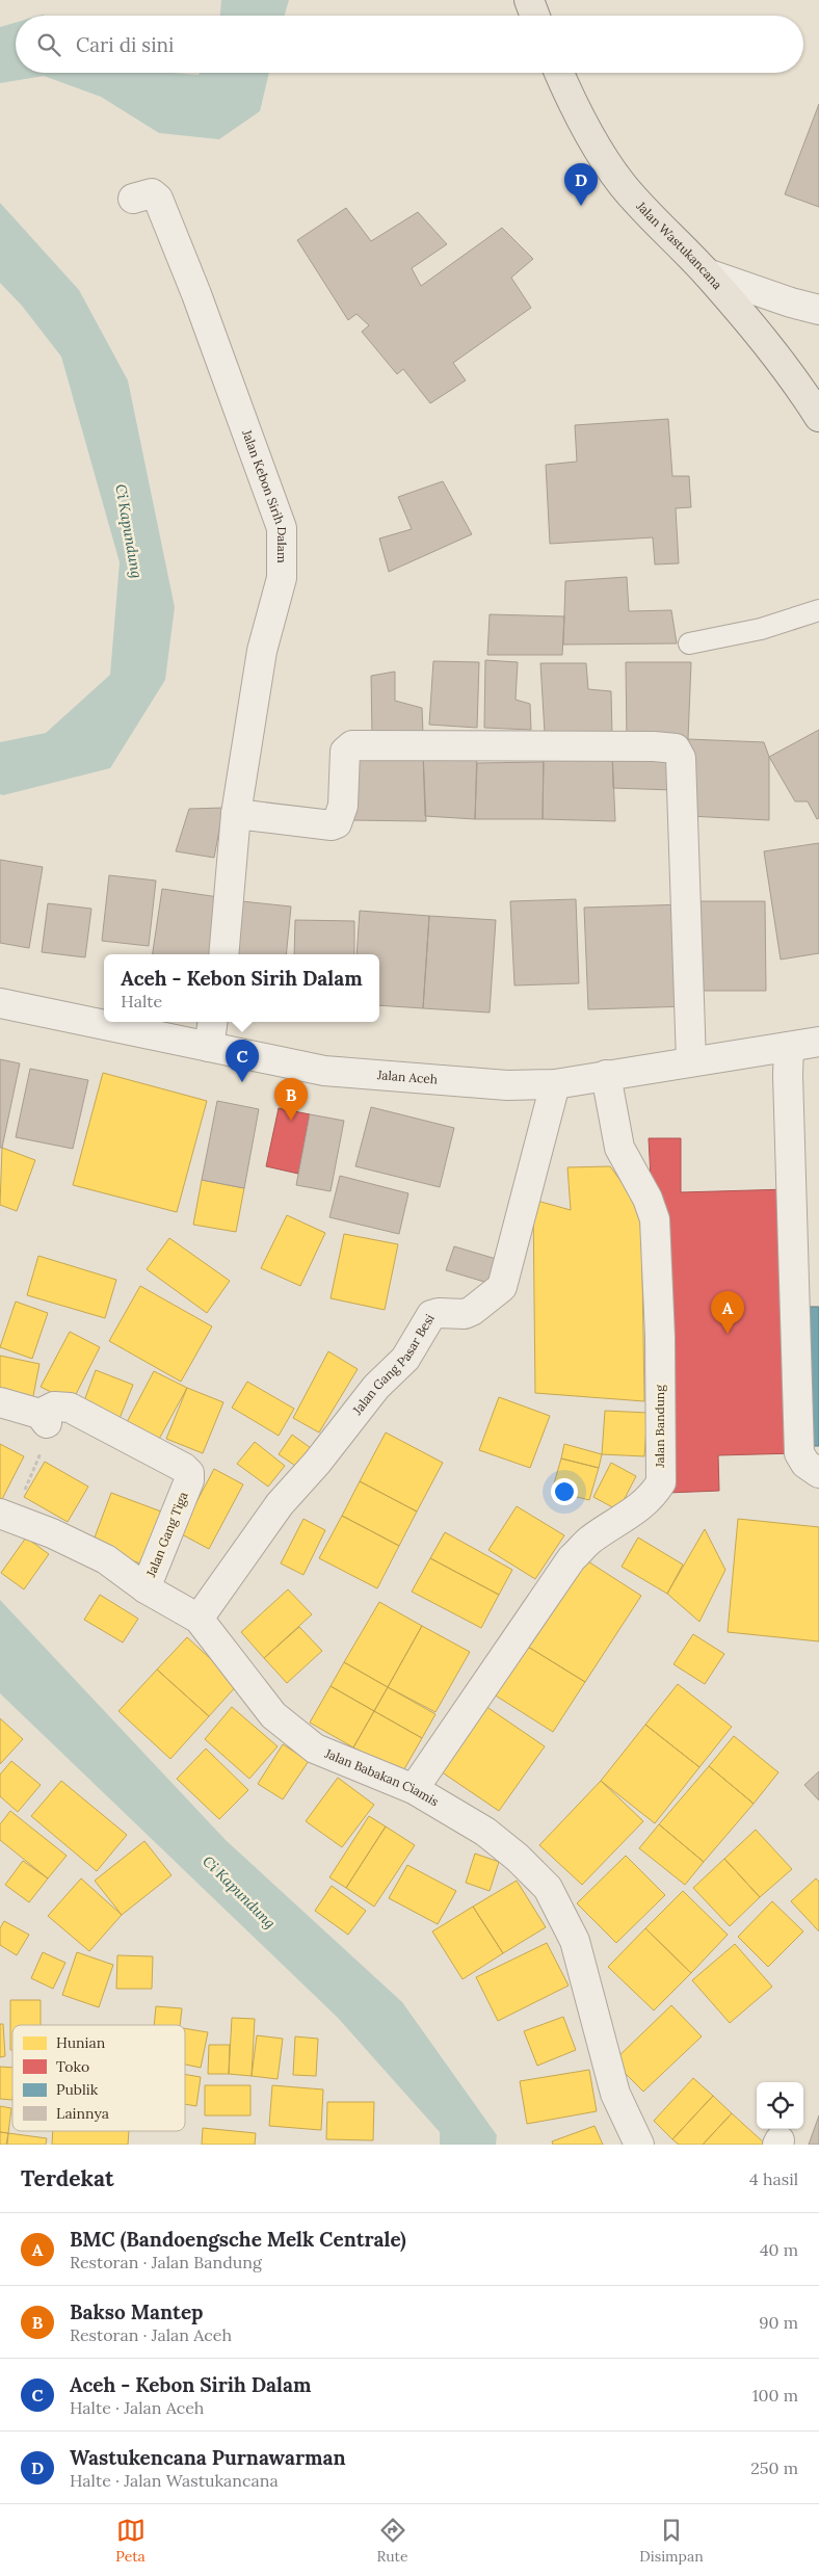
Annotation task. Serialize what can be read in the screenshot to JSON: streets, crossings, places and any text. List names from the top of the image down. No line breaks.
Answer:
{"streets":{"main road":["Jalan Wastukancana"],"street":["Jalan Kebon Sirih Dalam","Jalan Aceh","Jalan Gang Pasar Besi","Jalan Bandung","Jalan Gang Tiga","Jalan Babakan Ciamis"]},"crossings":[["Jalan Aceh","Jalan Gang Pasar Besi"],["Jalan Aceh","Jalan Bandung"],["Jalan Gang Pasar Besi","Jalan Babakan Ciamis"],["Jalan Bandung","Jalan Babakan Ciamis"],["Jalan Gang Tiga","Jalan Babakan Ciamis"]],"water":["Ci Kapundung"],"legend":["Hunian","Toko","Publik","Lainnya"],"page":{"search":"Cari di sini","pins":["D","C","B","A"],"popup":["Aceh - Kebon Sirih Dalam","Halte"],"heading":["Terdekat","4 hasil"],"list":[{"mark":"A","name":"BMC (Bandoengsche Melk Centrale)","note":"Restoran · Jalan Bandung","value":"40 m"},{"mark":"B","name":"Bakso Mantep","note":"Restoran · Jalan Aceh","value":"90 m"},{"mark":"C","name":"Aceh - Kebon Sirih Dalam","note":"Halte · Jalan Aceh","value":"100 m"},{"mark":"D","name":"Wastukencana Purnawarman","note":"Halte · Jalan Wastukancana","value":"250 m"}],"nav":["Peta","Rute","Disimpan"]}}
